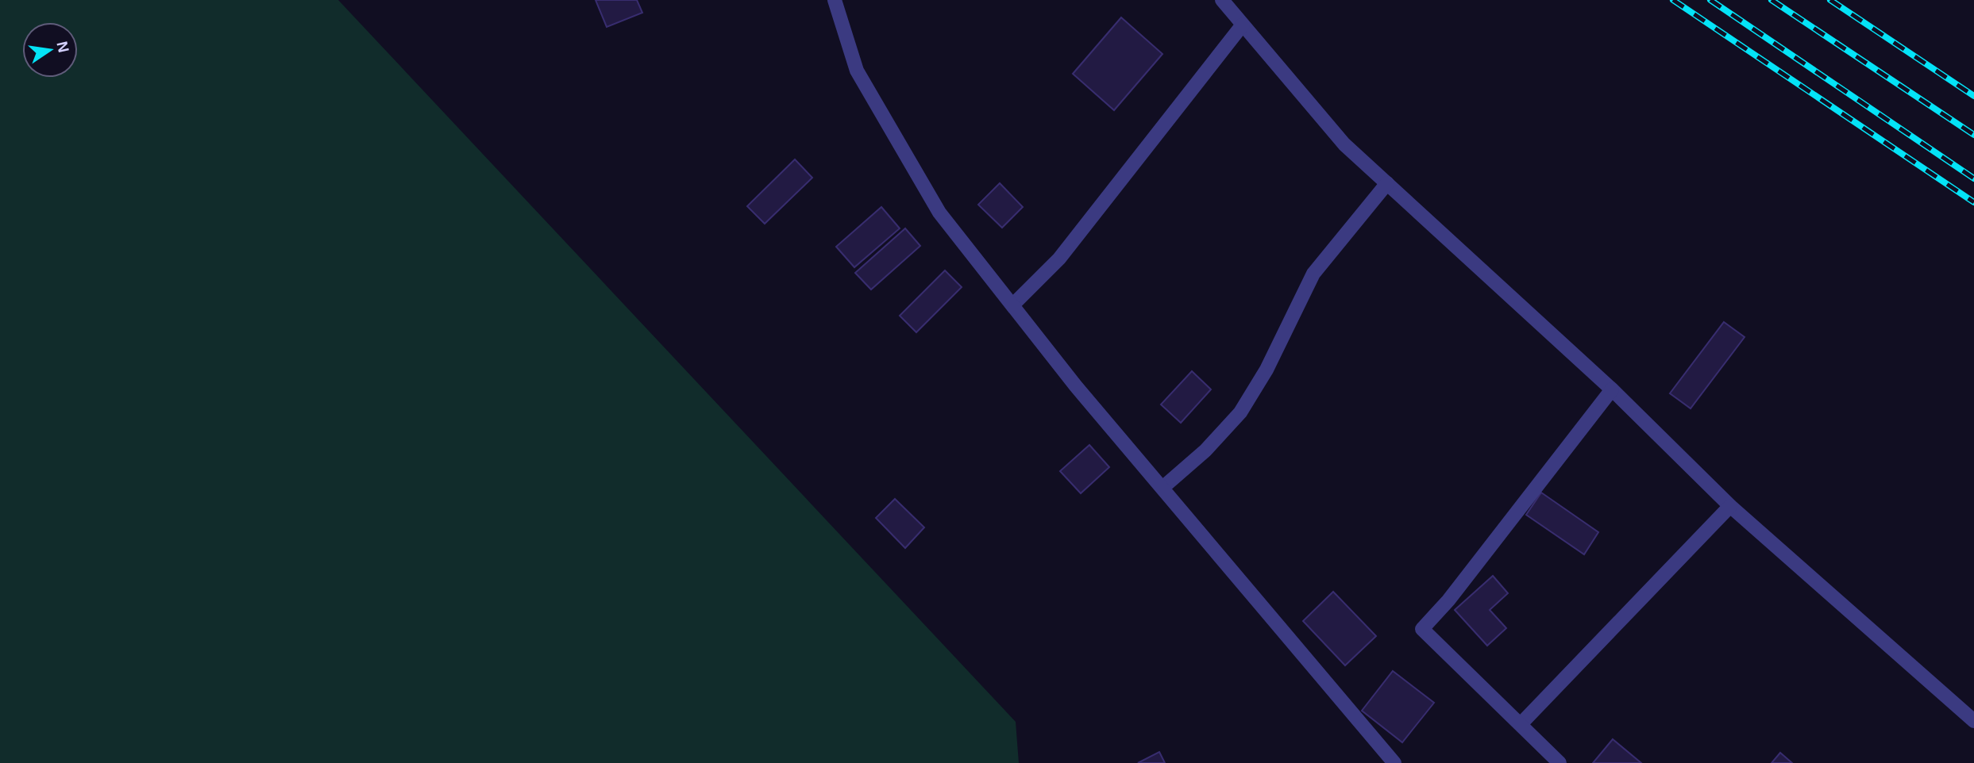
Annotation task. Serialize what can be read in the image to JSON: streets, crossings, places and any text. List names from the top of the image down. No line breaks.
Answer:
{"north":"right"}
